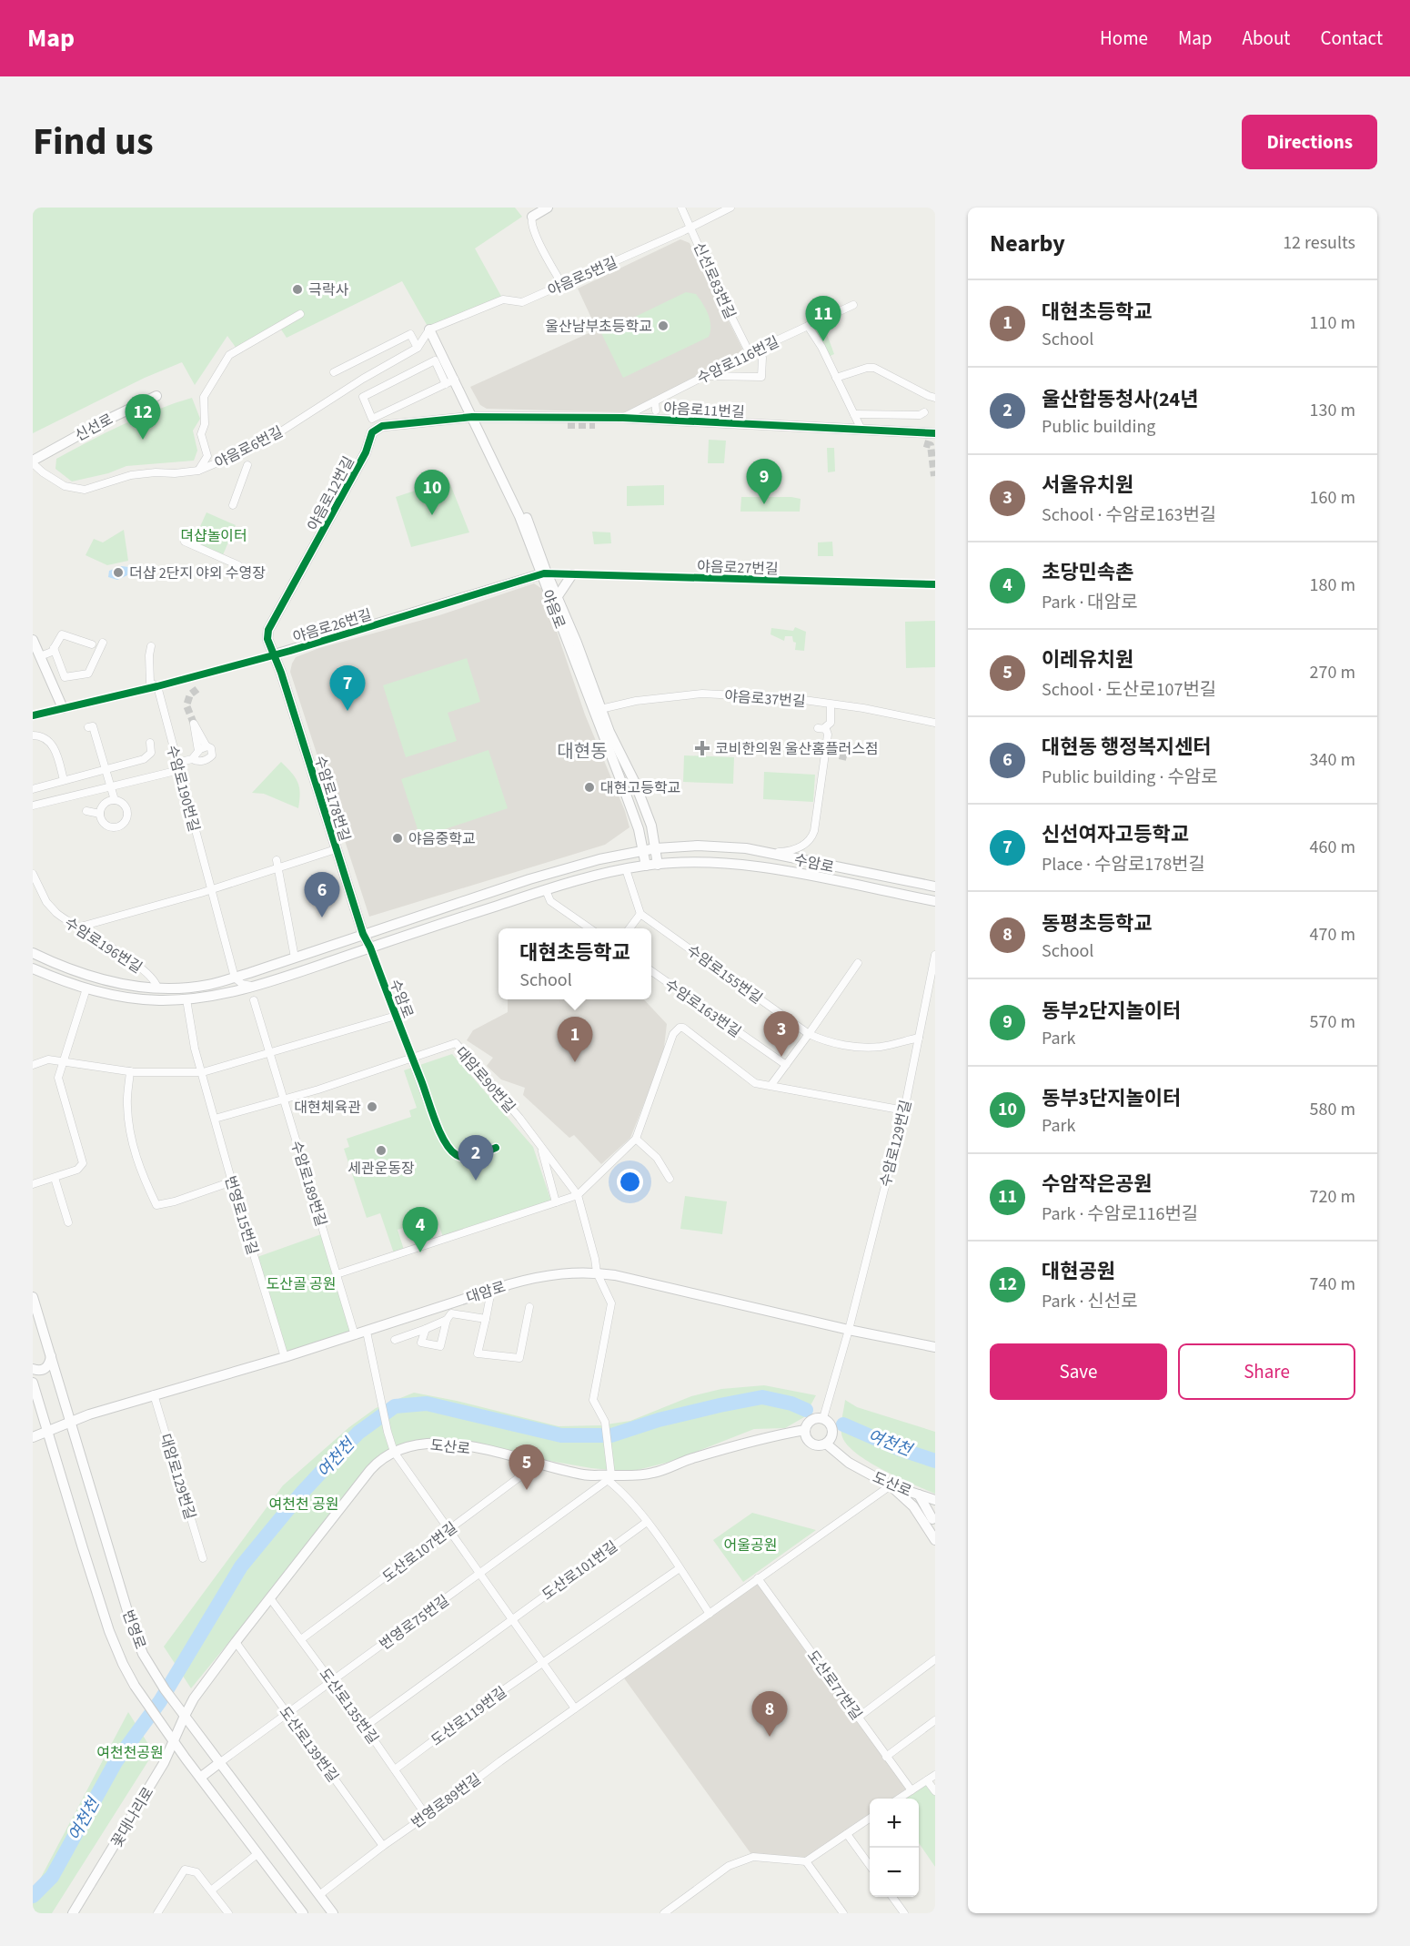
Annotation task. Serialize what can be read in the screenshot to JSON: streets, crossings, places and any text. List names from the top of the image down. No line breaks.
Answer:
{"streets":{"main road":["야음로11번길","신선로","야음로12번길","야음로","야음로26번길","수암로178번길","수암로","대암로","도산로","번영로","꽃대나리로"],"street":["야음로5번길","신선로83번길","수암로116번길","야음로6번길","야음로27번길","야음로37번길","수암로190번길","수암로196번길","수암로155번길","수암로163번길","대암로90번길","수암로129번길","수암로189번길","번영로15번길","대암로129번길","도산로107번길","도산로101번길","번영로75번길","도산로77번길","도산로135번길","도산로119번길","도산로139번길","번영로89번길"]},"crossings":[["야음로5번길","신선로83번길"],["야음로5번길","야음로6번길"],["야음로5번길","야음로"],["신선로83번길","수암로116번길"],["수암로116번길","야음로11번길"],["야음로11번길","야음로12번길"],["야음로11번길","야음로"],["신선로","야음로6번길"],["야음로6번길","야음로"],["야음로12번길","야음로"],["야음로12번길","야음로26번길"],["야음로12번길","수암로178번길"],["야음로27번길","야음로"],["야음로27번길","야음로26번길"],["야음로","야음로26번길"],["야음로","야음로37번길"],["야음로","수암로"],["야음로26번길","수암로190번길"],["야음로26번길","수암로178번길"],["수암로190번길","수암로178번길"],["수암로190번길","수암로"],["수암로178번길","수암로"],["수암로","수암로196번길"],["수암로","대암로90번길"],["수암로","번영로15번길"],["수암로155번길","수암로129번길"],["대암로90번길","수암로189번길"],["대암로90번길","번영로15번길"],["대암로90번길","대암로"],["대암로90번길","도산로"],["대암로90번길","번영로75번길"],["수암로129번길","대암로"],["수암로129번길","도산로"],["수암로189번길","대암로"],["번영로15번길","대암로"],["대암로","대암로129번길"],["대암로","번영로"],["도산로","도산로107번길"],["도산로","번영로75번길"],["도산로","번영로"],["도산로","도산로135번길"],["도산로","도산로139번길"],["도산로","꽃대나리로"],["도산로107번길","도산로135번길"],["번영로75번길","번영로"],["번영로75번길","도산로135번길"],["번영로75번길","도산로139번길"],["번영로","번영로89번길"],["번영로","꽃대나리로"],["도산로135번길","도산로119번길"],["도산로135번길","번영로89번길"],["도산로139번길","번영로89번길"]],"districts":["대현동"],"water":["여천천"],"parks":["뎌샵놀이터","도산골 공원","여천천 공원","어울공원","여천천공원"],"places":{"other":["극락사","울산남부초등학교","더샵 2단지 야외 수영장","대현고등학교","야음중학교","대현체육관","세관운동장"],"health":["코비한의원 울산홈플러스점"]},"page":{"header":"Map","nav":["Home","Map","About","Contact"],"title":"Find us","buttons":["Directions",["Save","Share"]],"heading":["Nearby","12 results"],"list":[{"mark":"1","name":"대현초등학교","note":"School","value":"110 m"},{"mark":"2","name":"울산합동청사(24년","note":"Public building","value":"130 m"},{"mark":"3","name":"서울유치원","note":"School · 수암로163번길","value":"160 m"},{"mark":"4","name":"초당민속촌","note":"Park · 대암로","value":"180 m"},{"mark":"5","name":"이레유치원","note":"School · 도산로107번길","value":"270 m"},{"mark":"6","name":"대현동 행정복지센터","note":"Public building · 수암로","value":"340 m"},{"mark":"7","name":"신선여자고등학교","note":"Place · 수암로178번길","value":"460 m"},{"mark":"8","name":"동평초등학교","note":"School","value":"470 m"},{"mark":"9","name":"동부2단지놀이터","note":"Park","value":"570 m"},{"mark":"10","name":"동부3단지놀이터","note":"Park","value":"580 m"},{"mark":"11","name":"수암작은공원","note":"Park · 수암로116번길","value":"720 m"},{"mark":"12","name":"대현공원","note":"Park · 신선로","value":"740 m"}],"pins":["11","12","9","10","7","6","3","1","2","4","5","8"],"popup":["대현초등학교","School"],"map_buttons":["+","−"]}}
